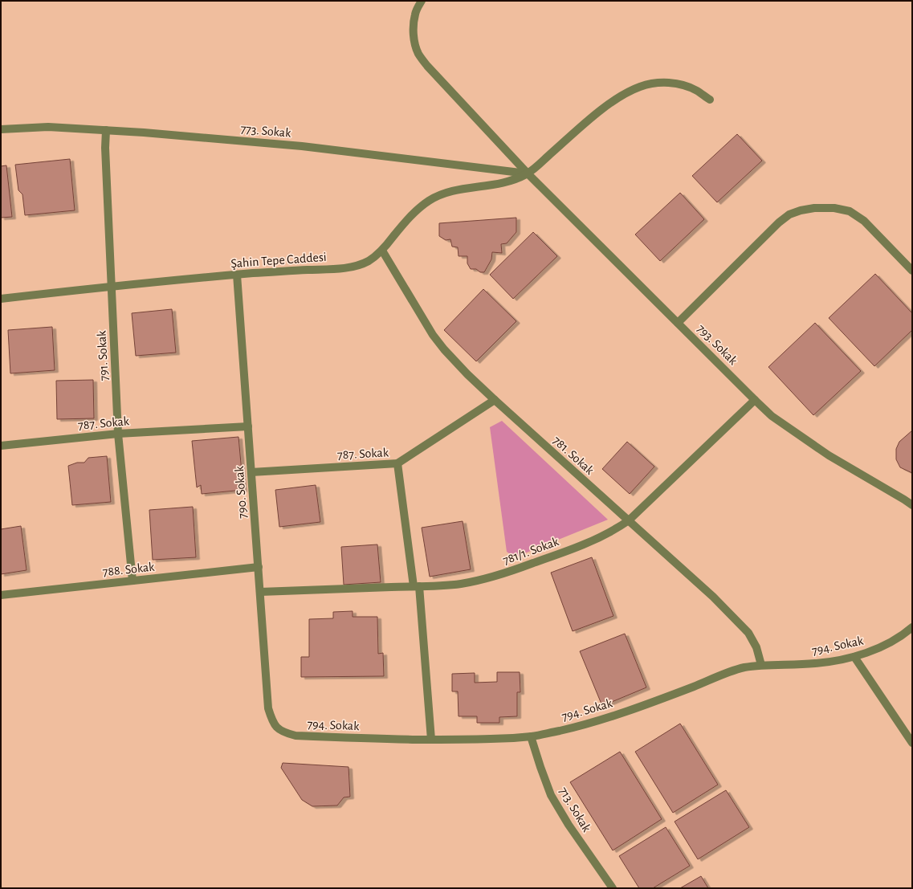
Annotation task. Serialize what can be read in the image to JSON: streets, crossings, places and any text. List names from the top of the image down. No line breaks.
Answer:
{"streets":{"street":["773. Sokak","Şahin Tepe Caddesi","793. Sokak","791. Sokak","787. Sokak","781. Sokak","790. Sokak","781/1. Sokak","788. Sokak","794. Sokak","713. Sokak"]},"crossings":[["773. Sokak","Şahin Tepe Caddesi"],["773. Sokak","793. Sokak"],["773. Sokak","791. Sokak"],["Şahin Tepe Caddesi","793. Sokak"],["Şahin Tepe Caddesi","791. Sokak"],["Şahin Tepe Caddesi","781. Sokak"],["Şahin Tepe Caddesi","790. Sokak"],["793. Sokak","781/1. Sokak"],["791. Sokak","787. Sokak"],["791. Sokak","788. Sokak"],["787. Sokak","781. Sokak"],["787. Sokak","790. Sokak"],["781. Sokak","781/1. Sokak"],["781. Sokak","794. Sokak"],["790. Sokak","781/1. Sokak"],["790. Sokak","788. Sokak"],["790. Sokak","794. Sokak"],["794. Sokak","713. Sokak"]]}
